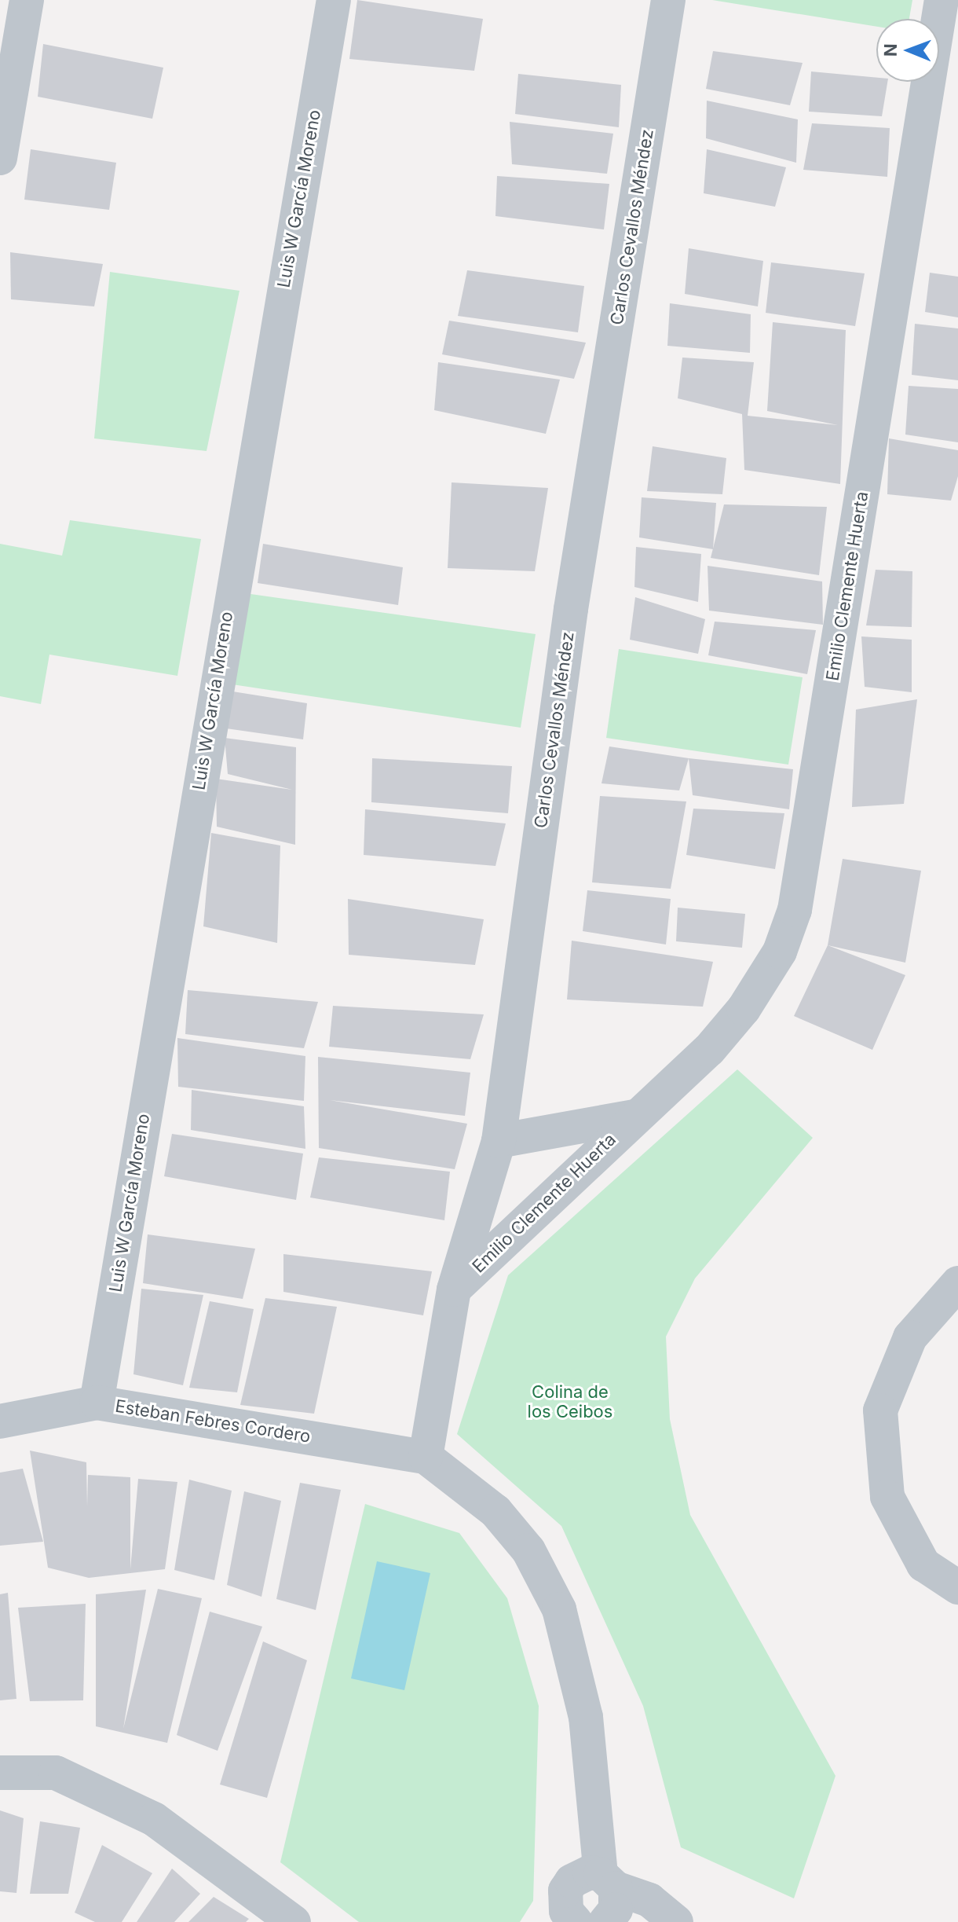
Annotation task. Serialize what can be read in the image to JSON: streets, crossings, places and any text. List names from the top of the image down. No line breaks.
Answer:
{"streets":{"street":["Luis W García Moreno","Carlos Cevallos Méndez","Emilio Clemente Huerta","Esteban Febres Cordero"]},"crossings":[["Luis W García Moreno","Esteban Febres Cordero"],["Carlos Cevallos Méndez","Emilio Clemente Huerta"],["Carlos Cevallos Méndez","Esteban Febres Cordero"]],"parks":["Colina de los Ceibos"],"north":"left"}
